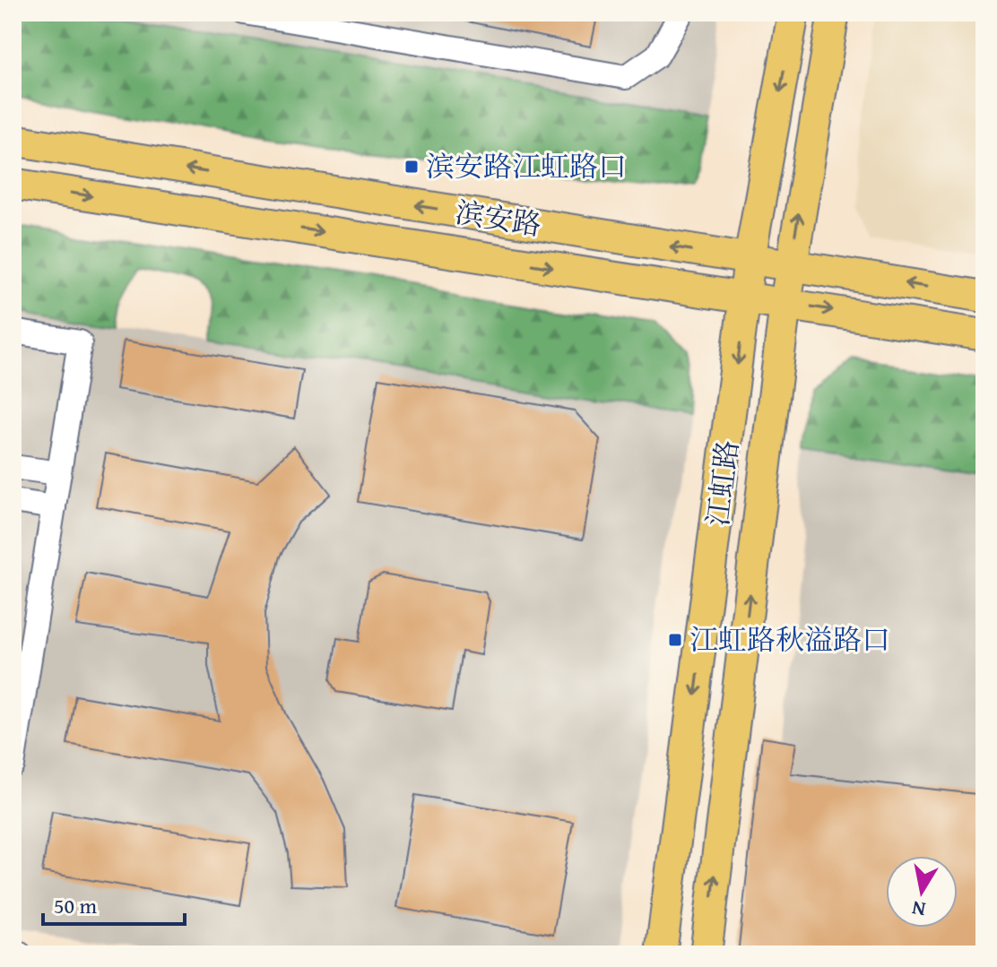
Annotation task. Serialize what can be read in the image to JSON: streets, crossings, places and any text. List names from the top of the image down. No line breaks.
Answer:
{"streets":{"main road":["滨安路","江虹路"]},"crossings":[["滨安路","江虹路"]],"places":{"transit":["滨安路江虹路口","江虹路秋溢路口"]},"scale_bar":"50 m","north":"bottom"}
